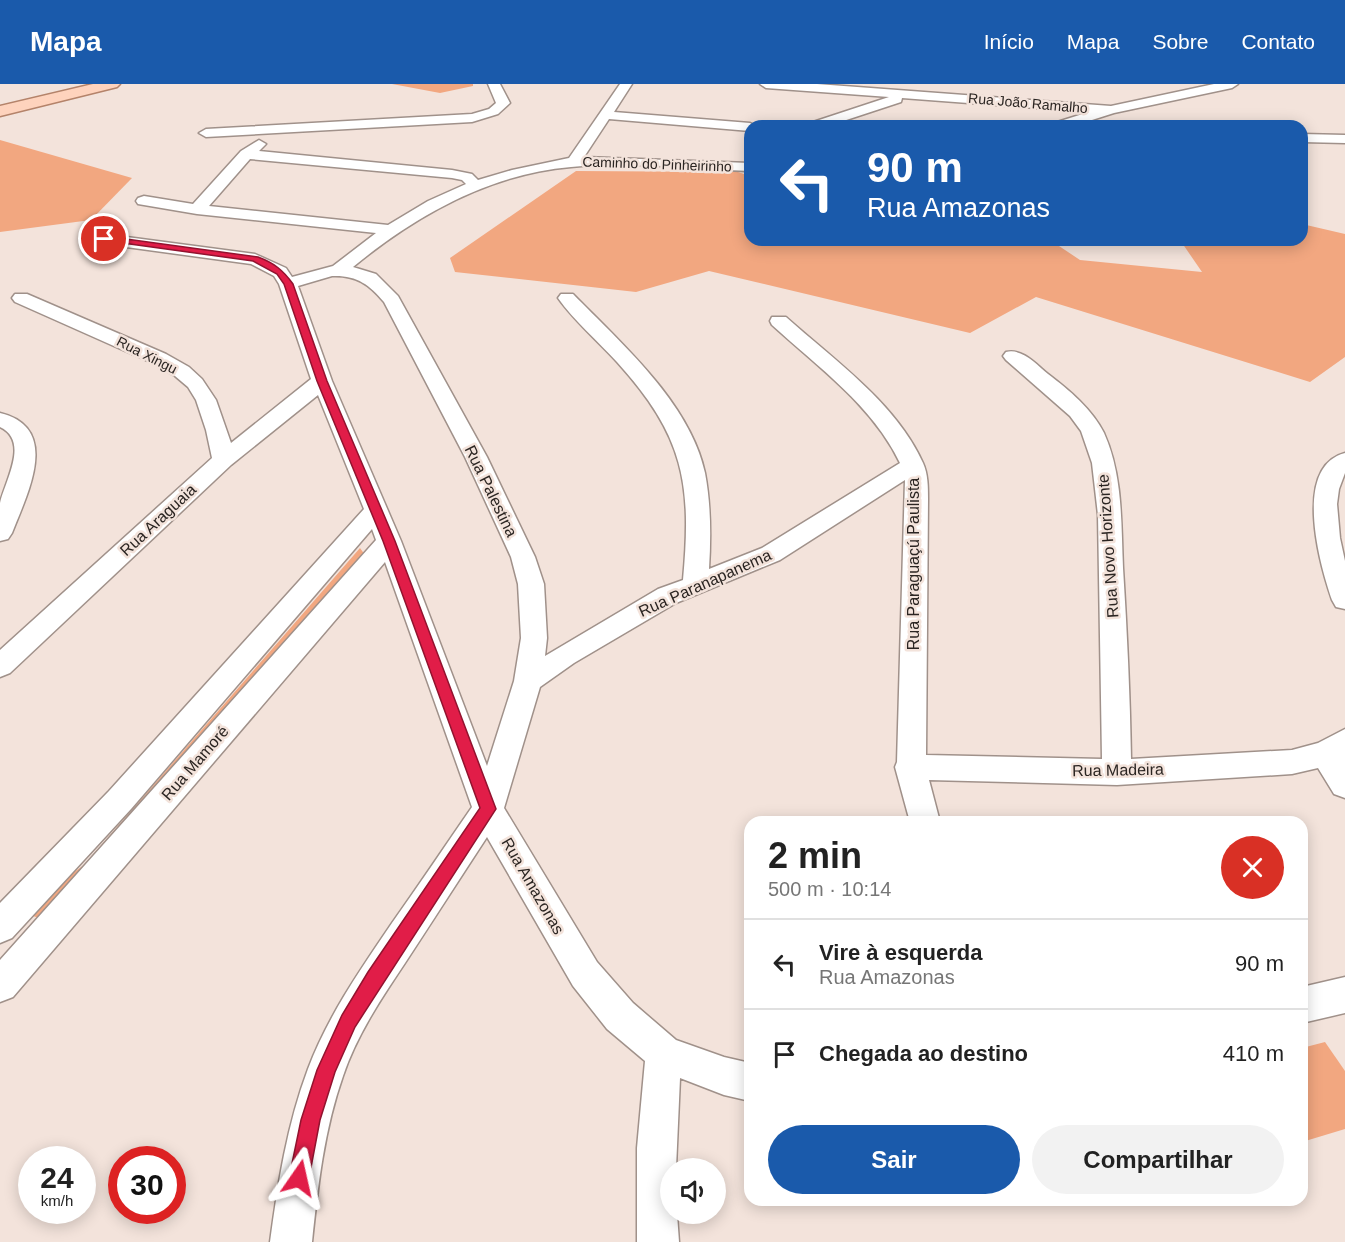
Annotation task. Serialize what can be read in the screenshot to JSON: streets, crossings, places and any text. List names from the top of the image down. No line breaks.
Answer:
{"streets":{"street":["Rua João Ramalho","Caminho do Pinheirinho","Rua Xingu","Rua Palestina","Rua Araguaia","Rua Novo Horizonte","Rua Paraguaçú Paulista","Rua Paranapanema","Rua Mamoré","Rua Madeira","Rua Amazonas"]},"crossings":[["Caminho do Pinheirinho","Rua Palestina"],["Rua Xingu","Rua Araguaia"],["Rua Palestina","Rua Paranapanema"],["Rua Palestina","Rua Amazonas"],["Rua Araguaia","Rua Amazonas"],["Rua Novo Horizonte","Rua Madeira"],["Rua Paraguaçú Paulista","Rua Paranapanema"],["Rua Paraguaçú Paulista","Rua Madeira"],["Rua Mamoré","Rua Amazonas"]],"page":{"header":"Mapa","nav":["Início","Mapa","Sobre","Contato"],"turn":["90 m","Rua Amazonas"],"heading":["2 min","500 m · 10:14"],"list":[{"name":"Vire à esquerda","note":"Rua Amazonas","value":"90 m"},{"name":"Chegada ao destino","value":"410 m"}],"buttons":["Sair","Compartilhar"],"speed":"24 km/h","limit":"30"}}
